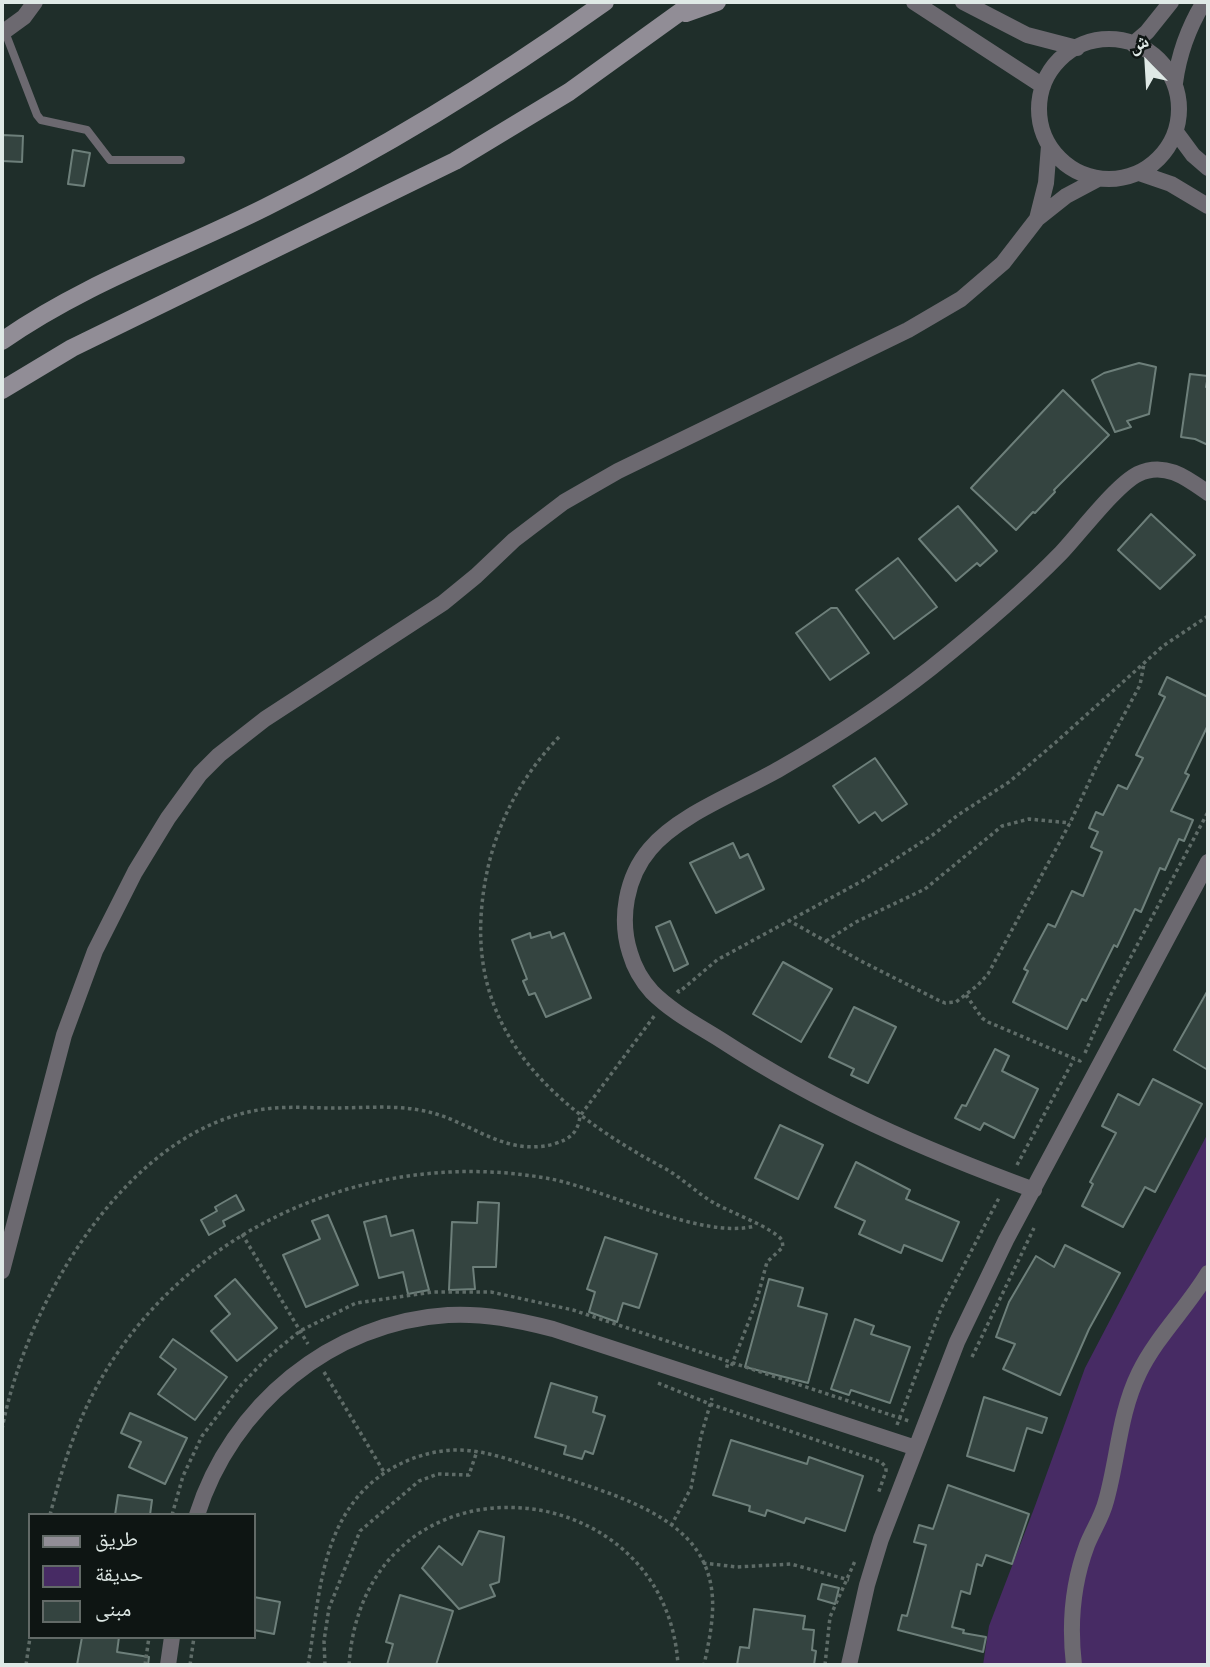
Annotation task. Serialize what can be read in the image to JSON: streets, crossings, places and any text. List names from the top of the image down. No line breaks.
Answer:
{"legend":["طريق","حديقة","مبنى"],"north":"top left"}
